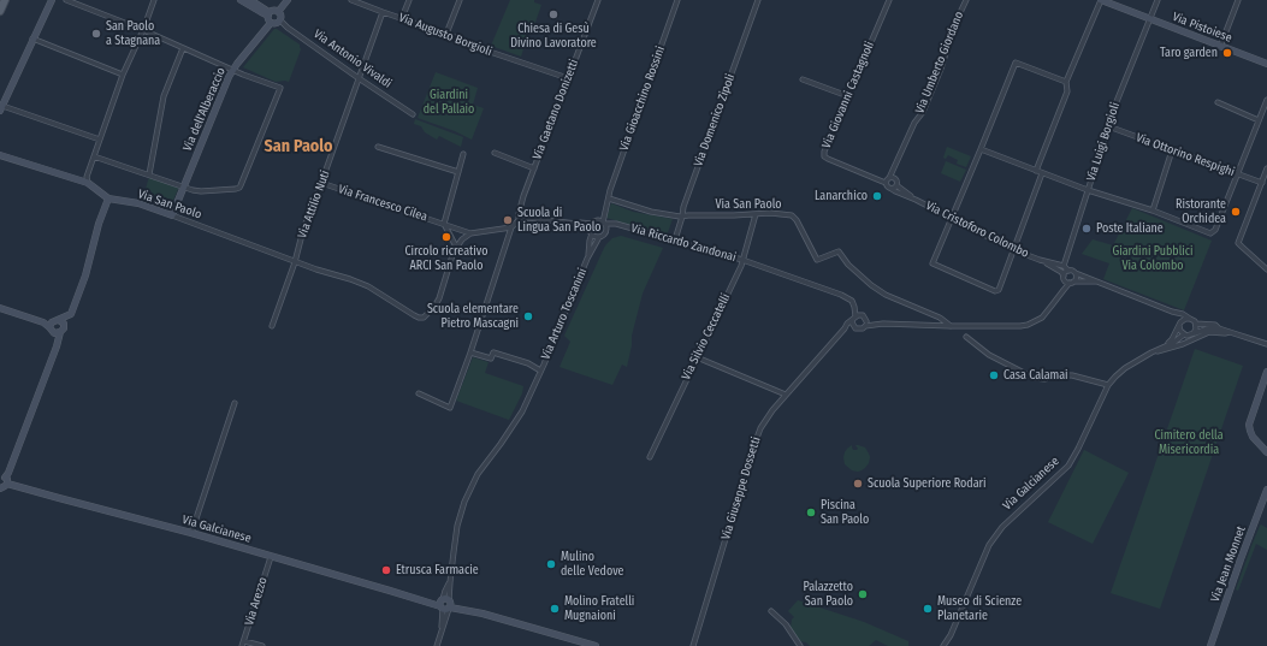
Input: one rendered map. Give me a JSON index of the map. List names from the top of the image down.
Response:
{
  "streets": {
    "street": [
      "Via Pistoiese",
      "Via Augusto Borgioli",
      "Via Antonio Vivaldi",
      "Via Umberto Giordano",
      "Via Giovanni Castagnoli",
      "Via Gioacchino Rossini",
      "Via dell'Alberaccio",
      "Via Gaetano Donizetti",
      "Via Domenico Zipoli",
      "Via Luigi Borgioli",
      "Via Ottorino Respighi",
      "Via Francesco Cilea",
      "Via San Paolo",
      "Via Attilio Nuti",
      "Via Cristoforo Colombo",
      "Via Riccardo Zandonai",
      "Via Arturo Toscanini",
      "Via Silvio Ceccatelli",
      "Via Galcianese",
      "Via Giuseppe Dossetti",
      "Via Jean Monnet",
      "Via Arezzo"
    ]
  },
  "crossings": [
    ["Via Pistoiese", "Via Luigi Borgioli"],
    ["Via Augusto Borgioli", "Via Gaetano Donizetti"],
    ["Via Augusto Borgioli", "Via Attilio Nuti"],
    ["Via Antonio Vivaldi", "Via dell'Alberaccio"],
    ["Via Antonio Vivaldi", "Via Attilio Nuti"],
    ["Via Umberto Giordano", "Via Giovanni Castagnoli"],
    ["Via Umberto Giordano", "Via Cristoforo Colombo"],
    ["Via Giovanni Castagnoli", "Via Cristoforo Colombo"],
    ["Via Gioacchino Rossini", "Via San Paolo"],
    ["Via dell'Alberaccio", "Via San Paolo"],
    ["Via Domenico Zipoli", "Via San Paolo"],
    ["Via Domenico Zipoli", "Via Riccardo Zandonai"],
    ["Via Luigi Borgioli", "Via Ottorino Respighi"],
    ["Via Luigi Borgioli", "Via Cristoforo Colombo"],
    ["Via Francesco Cilea", "Via San Paolo"],
    ["Via Francesco Cilea", "Via Attilio Nuti"],
    ["Via San Paolo", "Via Attilio Nuti"],
    ["Via San Paolo", "Via Silvio Ceccatelli"],
    ["Via Cristoforo Colombo", "Via Galcianese"],
    ["Via Riccardo Zandonai", "Via Arturo Toscanini"],
    ["Via Riccardo Zandonai", "Via Silvio Ceccatelli"],
    ["Via Riccardo Zandonai", "Via Giuseppe Dossetti"],
    ["Via Arturo Toscanini", "Via Galcianese"],
    ["Via Galcianese", "Via Arezzo"]
  ],
  "districts": ["San Paolo"],
  "parks": ["Giardini del Pallaio", "Giardini Pubblici Via Colombo", "Cimitero della Misericordia"],
  "places": [
    "Chiesa di Gesù Divino Lavoratore",
    "San Paolo a Stagnana",
    "Taro garden",
    "Lanarchico",
    "Ristorante Orchidea",
    "Scuola di Lingua San Paolo",
    "Poste Italiane",
    "Circolo ricreativo ARCI San Paolo",
    "Scuola elementare Pietro Mascagni",
    "Casa Calamai",
    "Scuola Superiore Rodari",
    "Piscina San Paolo",
    "Mulino delle Vedove",
    "Etrusca Farmacie",
    "Palazzetto San Paolo",
    "Molino Fratelli Mugnaioni",
    "Museo di Scienze Planetarie"
  ]
}
